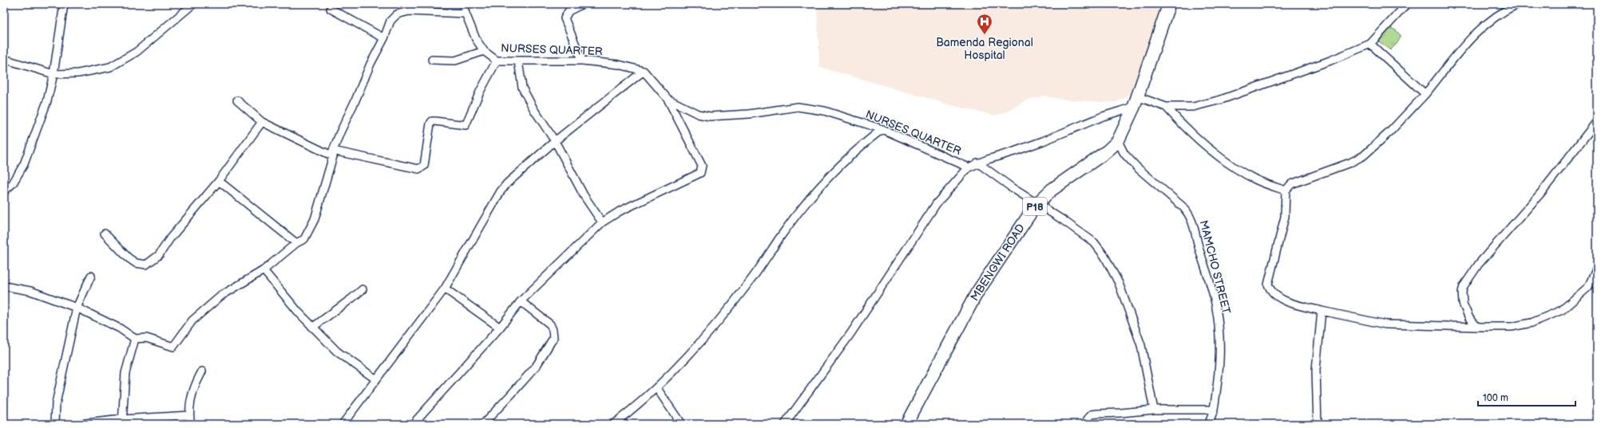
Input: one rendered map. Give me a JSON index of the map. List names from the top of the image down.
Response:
{
  "streets": {
    "main road": ["P18", "MBENGWI ROAD"],
    "street": ["NURSES QUARTER", "MAMCHO STREET"]
  },
  "crossings": [
    ["MBENGWI ROAD", "MAMCHO STREET"]
  ],
  "places": {
    "hospital": ["Bamenda Regional Hospital"]
  },
  "scale_bar": "100 m"
}
